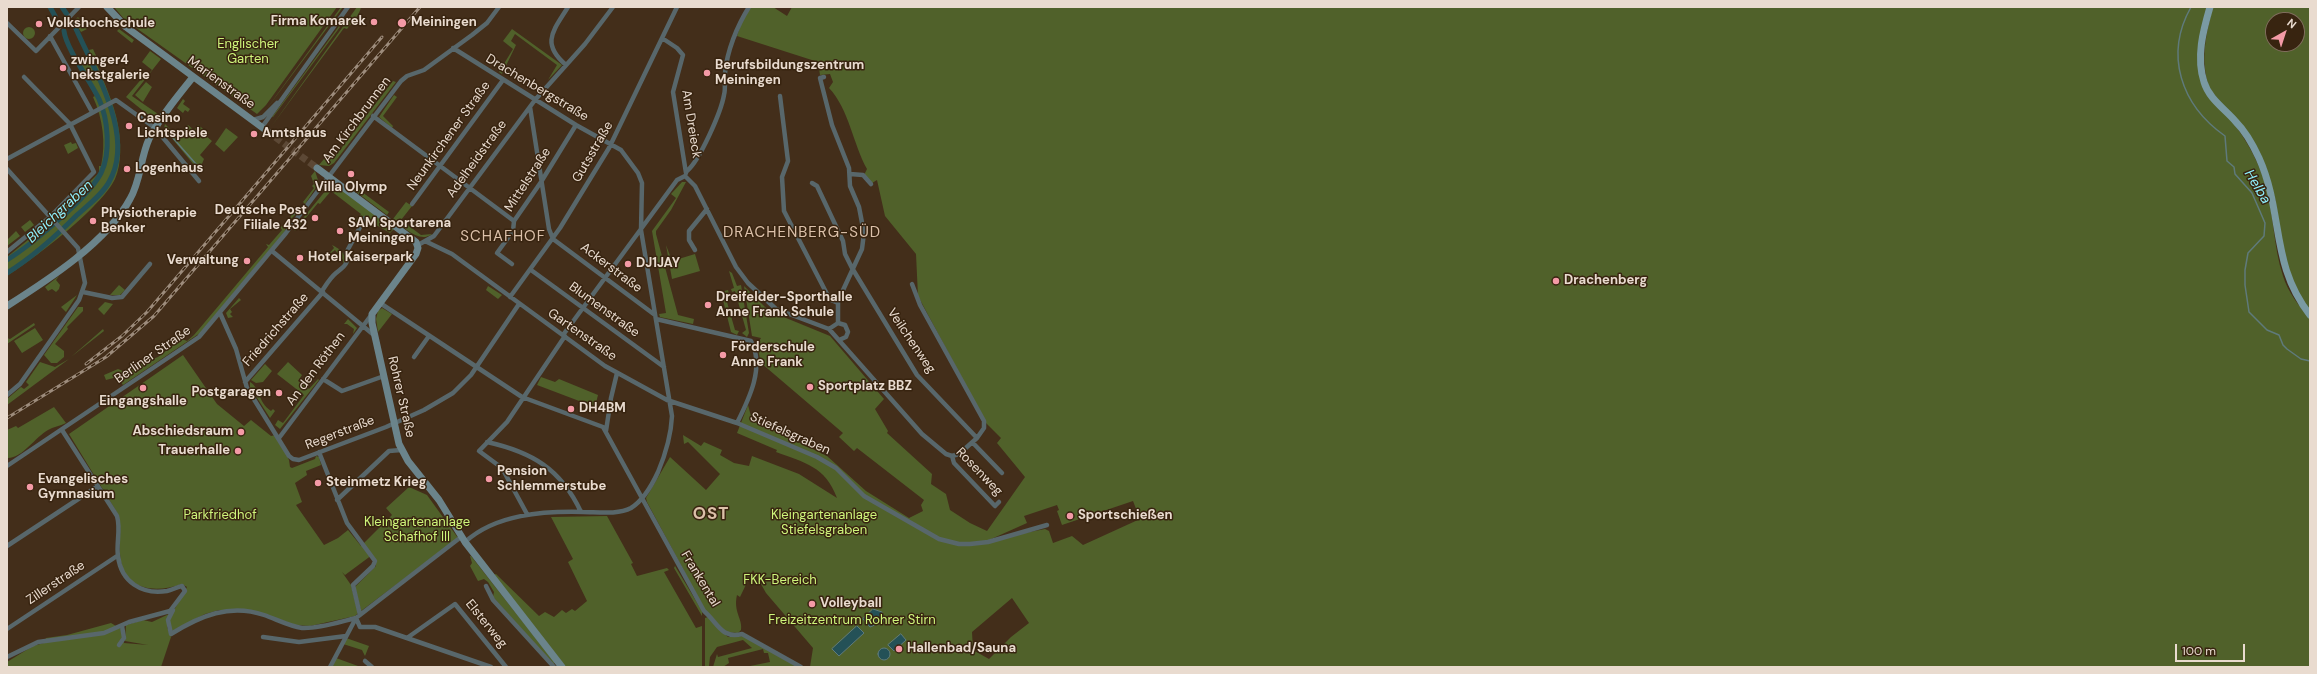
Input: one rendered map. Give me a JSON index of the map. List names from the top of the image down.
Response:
{
  "streets": {
    "main road": ["Marienstraße", "Rohrer Straße"],
    "street": [
      "Drachenbergstraße",
      "Am Kirchbrunnen",
      "Am Dreieck",
      "Neunkirchener Straße",
      "Gutsstraße",
      "Adelheidstraße",
      "Mittelstraße",
      "Ackerstraße",
      "Blumenstraße",
      "Friedrichstraße",
      "Gartenstraße",
      "Veilchenweg",
      "Berliner Straße",
      "An den Röthen",
      "Regerstraße",
      "Stiefelsgraben",
      "Rosenweg",
      "Frankental",
      "Zillerstraße",
      "Elsterweg"
    ]
  },
  "crossings": [
    ["Drachenbergstraße", "Am Kirchbrunnen"],
    ["Drachenbergstraße", "Am Dreieck"],
    ["Drachenbergstraße", "Neunkirchener Straße"],
    ["Drachenbergstraße", "Gutsstraße"],
    ["Drachenbergstraße", "Adelheidstraße"],
    ["Drachenbergstraße", "Mittelstraße"],
    ["Drachenbergstraße", "Ackerstraße"],
    ["Drachenbergstraße", "Blumenstraße"],
    ["Drachenbergstraße", "Gartenstraße"],
    ["Drachenbergstraße", "Frankental"],
    ["Am Kirchbrunnen", "Berliner Straße"],
    ["Am Dreieck", "Gutsstraße"],
    ["Am Dreieck", "Ackerstraße"],
    ["Am Dreieck", "Blumenstraße"],
    ["Am Dreieck", "Gartenstraße"],
    ["Gutsstraße", "Ackerstraße"],
    ["Gutsstraße", "Blumenstraße"],
    ["Gutsstraße", "Gartenstraße"],
    ["Adelheidstraße", "Gartenstraße"],
    ["Gartenstraße", "Regerstraße"],
    ["Gartenstraße", "Stiefelsgraben"],
    ["Veilchenweg", "Rosenweg"],
    ["An den Röthen", "Rohrer Straße"],
    ["An den Röthen", "Regerstraße"],
    ["Rohrer Straße", "Regerstraße"],
    ["Rohrer Straße", "Elsterweg"]
  ],
  "districts": ["DRACHENBERG-SÜD", "SCHAFHOF", "OST"],
  "water": ["Helba", "Bleichgraben"],
  "parks": [
    "Englischer Garten",
    "Parkfriedhof",
    "Kleingartenanlage Stiefelsgraben",
    "Kleingartenanlage Schafhof III",
    "FKK-Bereich",
    "Freizeitzentrum Rohrer Stirn"
  ],
  "places": [
    "Firma Komarek",
    "Meiningen",
    "Volkshochschule",
    "zwinger4 nekstgalerie",
    "Berufsbildungszentrum Meiningen",
    "Casino Lichtspiele",
    "Amtshaus",
    "Logenhaus",
    "Villa Olymp",
    "Deutsche Post Filiale 432",
    "Physiotherapie Benker",
    "SAM Sportarena Meiningen",
    "Hotel Kaiserpark",
    "Verwaltung",
    "DJ1JAY",
    "Drachenberg",
    "Dreifelder-Sporthalle Anne Frank Schule",
    "Förderschule Anne Frank",
    "Sportplatz BBZ",
    "Eingangshalle",
    "Postgaragen",
    "DH4BM",
    "Abschiedsraum",
    "Trauerhalle",
    "Pension Schlemmerstube",
    "Steinmetz Krieg",
    "Evangelisches Gymnasium",
    "Sportschießen",
    "Volleyball",
    "Hallenbad/Sauna"
  ],
  "scale_bar": "100 m",
  "north": "top right"
}
